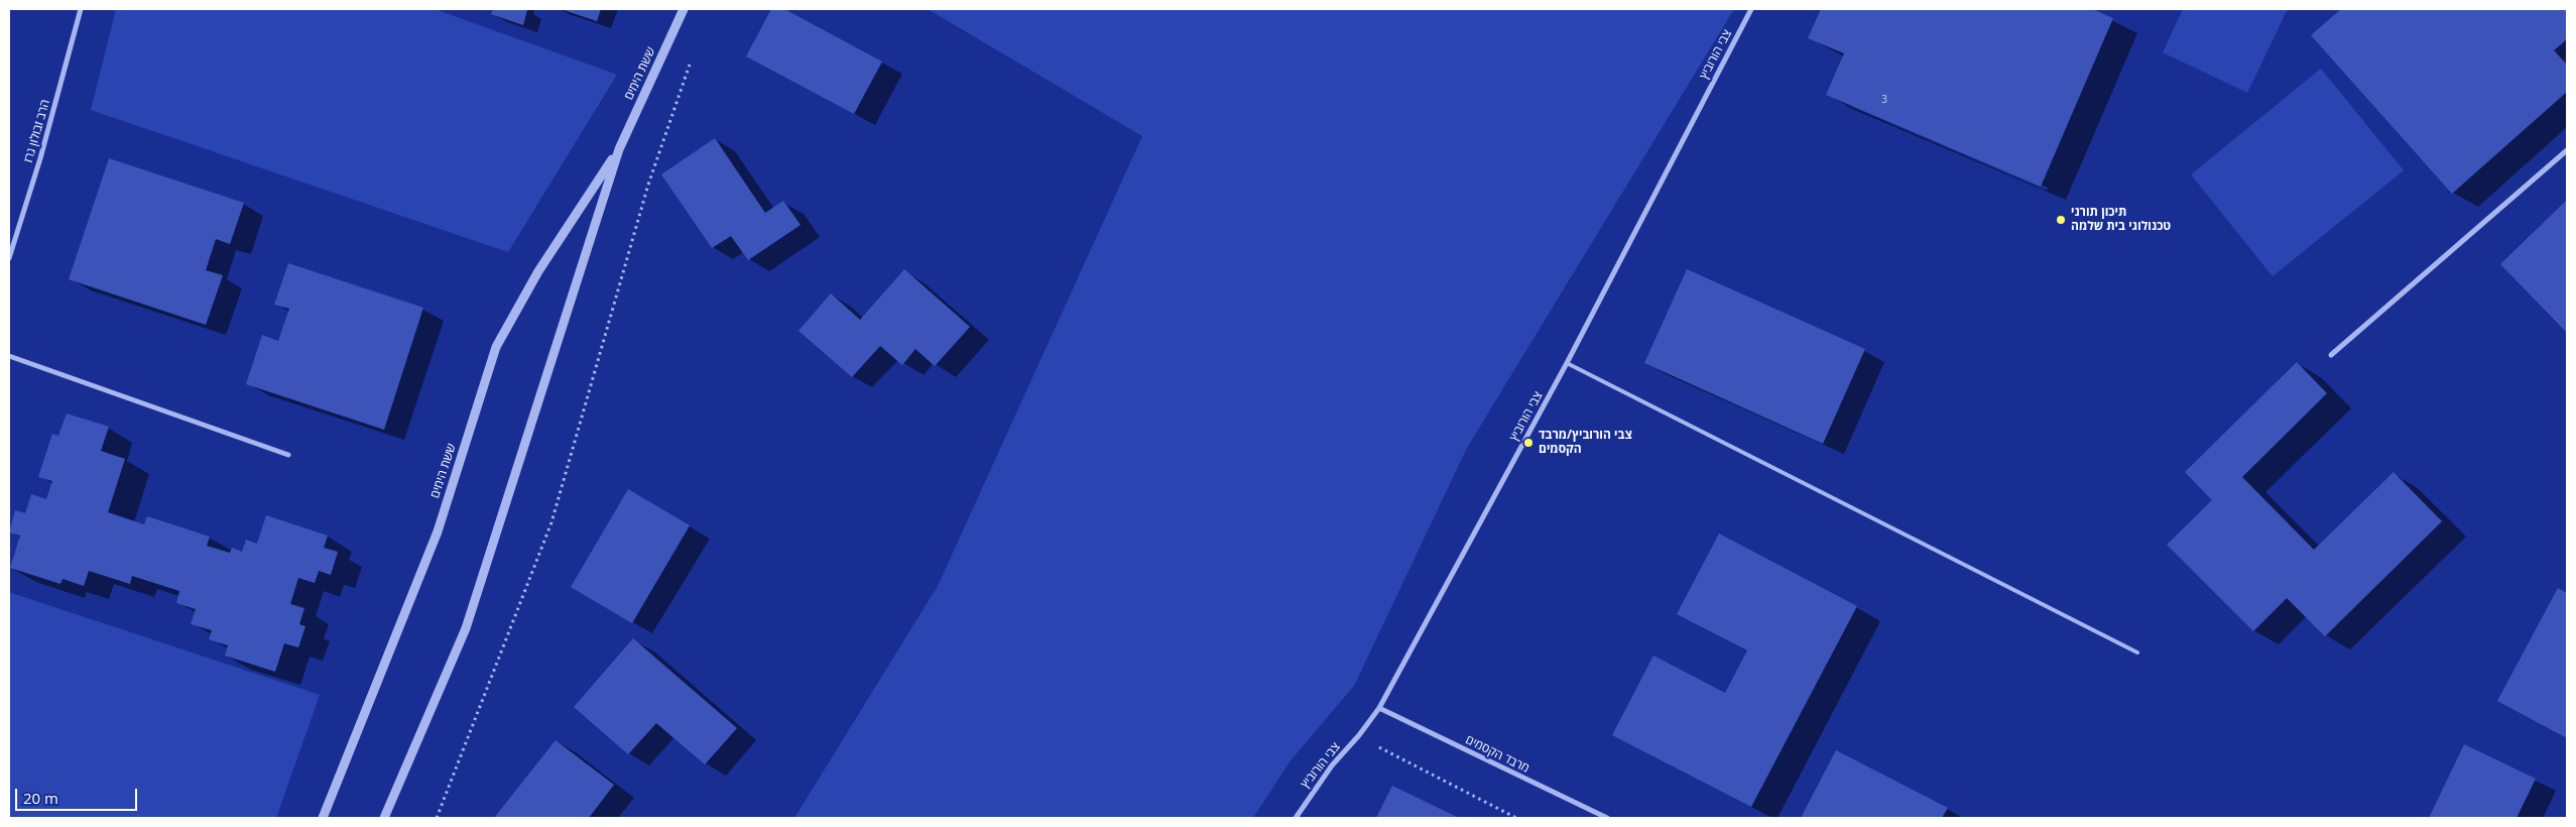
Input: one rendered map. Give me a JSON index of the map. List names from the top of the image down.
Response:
{
  "streets": {
    "street": [
      "צבי הורוביץ",
      "ששת הימים",
      "הרב זבולון גרז",
      "מרבד הקסמים"
    ]
  },
  "crossings": [
    ["צבי הורוביץ", "מרבד הקסמים"]
  ],
  "places": ["תיכון תורני טכנולוגי בית שלמה", "צבי הורוביץ/מרבד הקסמים"],
  "house_numbers": ["3"],
  "scale_bar": "20 m"
}
